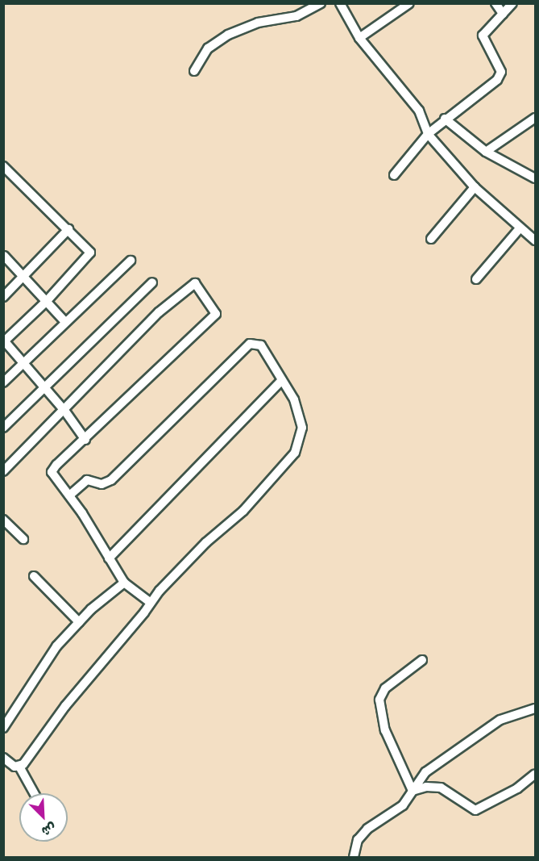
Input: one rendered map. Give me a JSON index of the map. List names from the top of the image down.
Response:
{
  "north": "bottom right"
}
